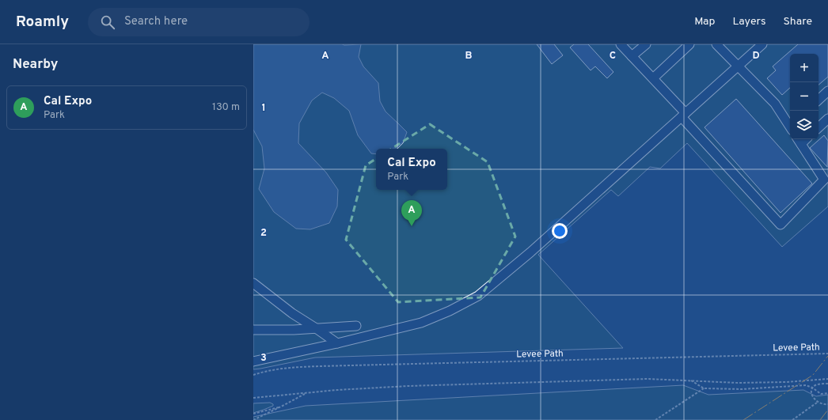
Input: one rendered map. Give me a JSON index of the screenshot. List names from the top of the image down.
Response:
{
  "streets": {
    "path": ["Levee Path"]
  },
  "page": {
    "header": "Roamly",
    "search": "Search here",
    "nav": ["Map", "Layers", "Share"],
    "heading": "Nearby",
    "map_buttons": ["+", "−"],
    "list": [
      {
        "mark": "A",
        "name": "Cal Expo",
        "note": "Park",
        "value": "130 m"
      }
    ],
    "popup": ["Cal Expo", "Park"],
    "pins": "A"
  },
  "grid": {
    "columns": [
      "A",
      "B",
      "C",
      "D"
    ],
    "rows": ["1", "2", "3"]
  }
}
